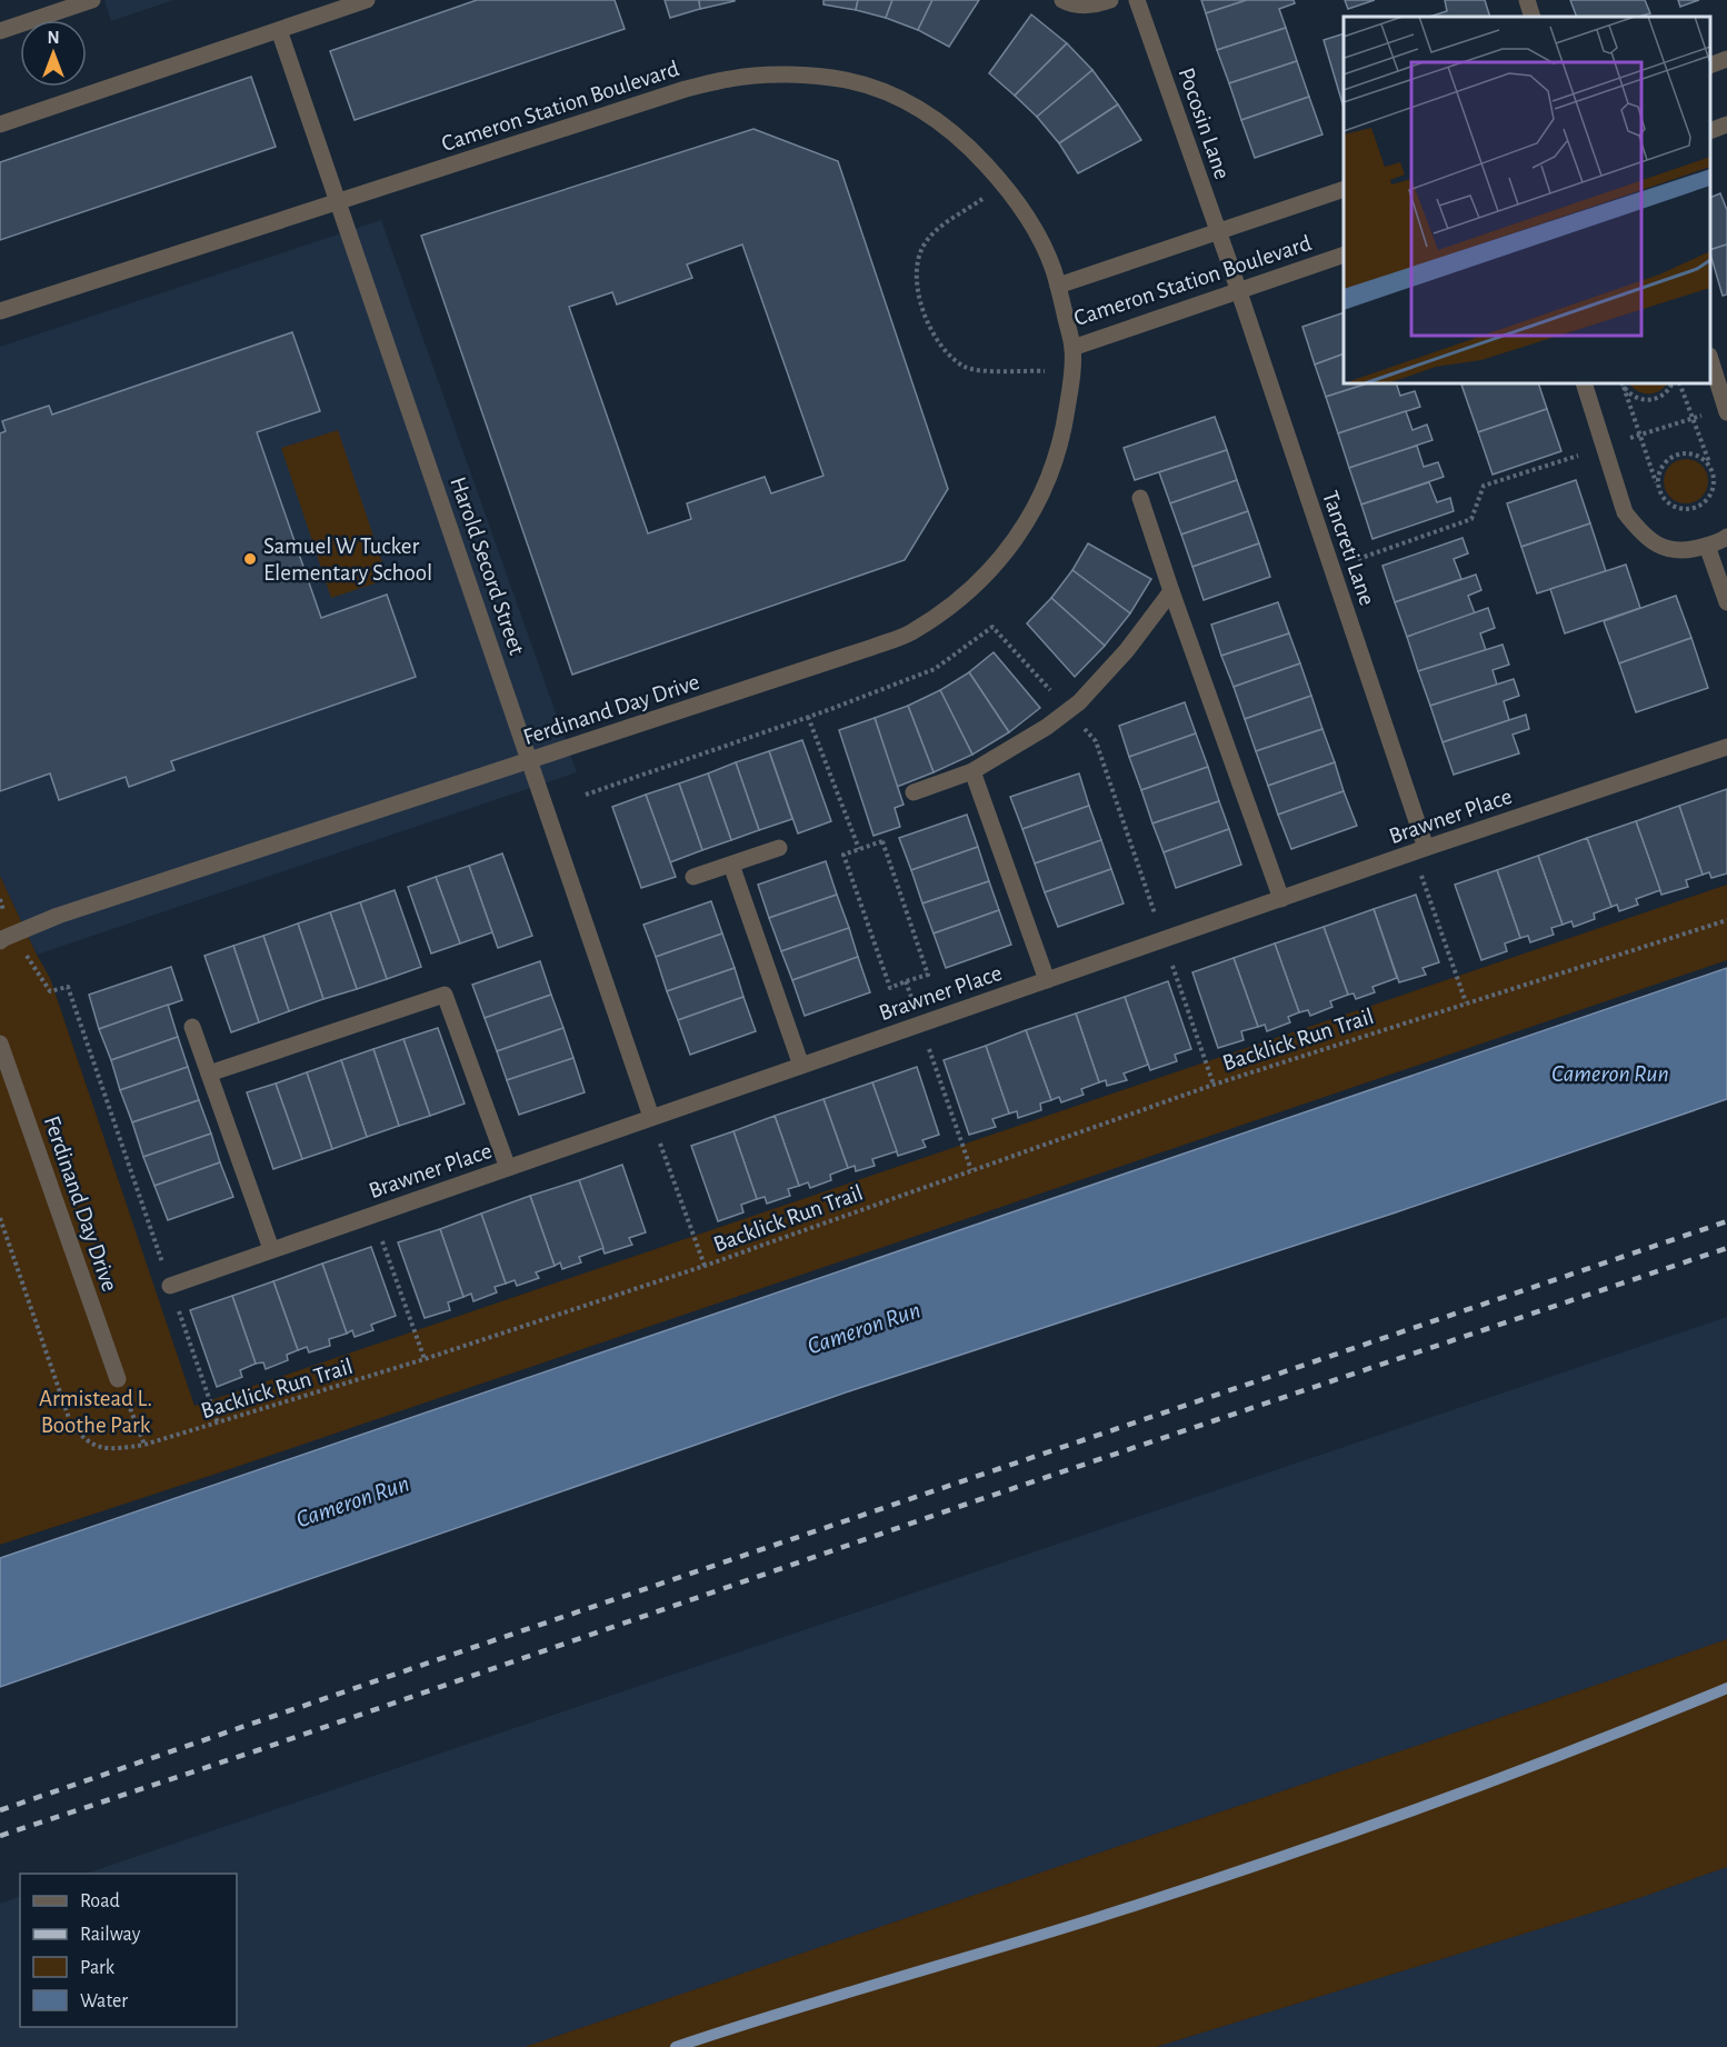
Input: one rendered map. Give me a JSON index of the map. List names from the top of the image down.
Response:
{
  "streets": {
    "street": [
      "Cameron Station Boulevard",
      "Pocosin Lane",
      "Tancreti Lane",
      "Harold Secord Street",
      "Ferdinand Day Drive",
      "Brawner Place"
    ],
    "path": ["Backlick Run Trail"]
  },
  "crossings": [
    ["Cameron Station Boulevard", "Pocosin Lane"],
    ["Cameron Station Boulevard", "Tancreti Lane"],
    ["Cameron Station Boulevard", "Harold Secord Street"],
    ["Cameron Station Boulevard", "Ferdinand Day Drive"],
    ["Pocosin Lane", "Tancreti Lane"],
    ["Tancreti Lane", "Brawner Place"],
    ["Harold Secord Street", "Ferdinand Day Drive"],
    ["Harold Secord Street", "Brawner Place"]
  ],
  "water": ["Cameron Run"],
  "parks": ["Armistead L. Boothe Park"],
  "places": ["Samuel W Tucker Elementary School"],
  "legend": [
    "Road",
    "Railway",
    "Park",
    "Water"
  ],
  "north": "top"
}
